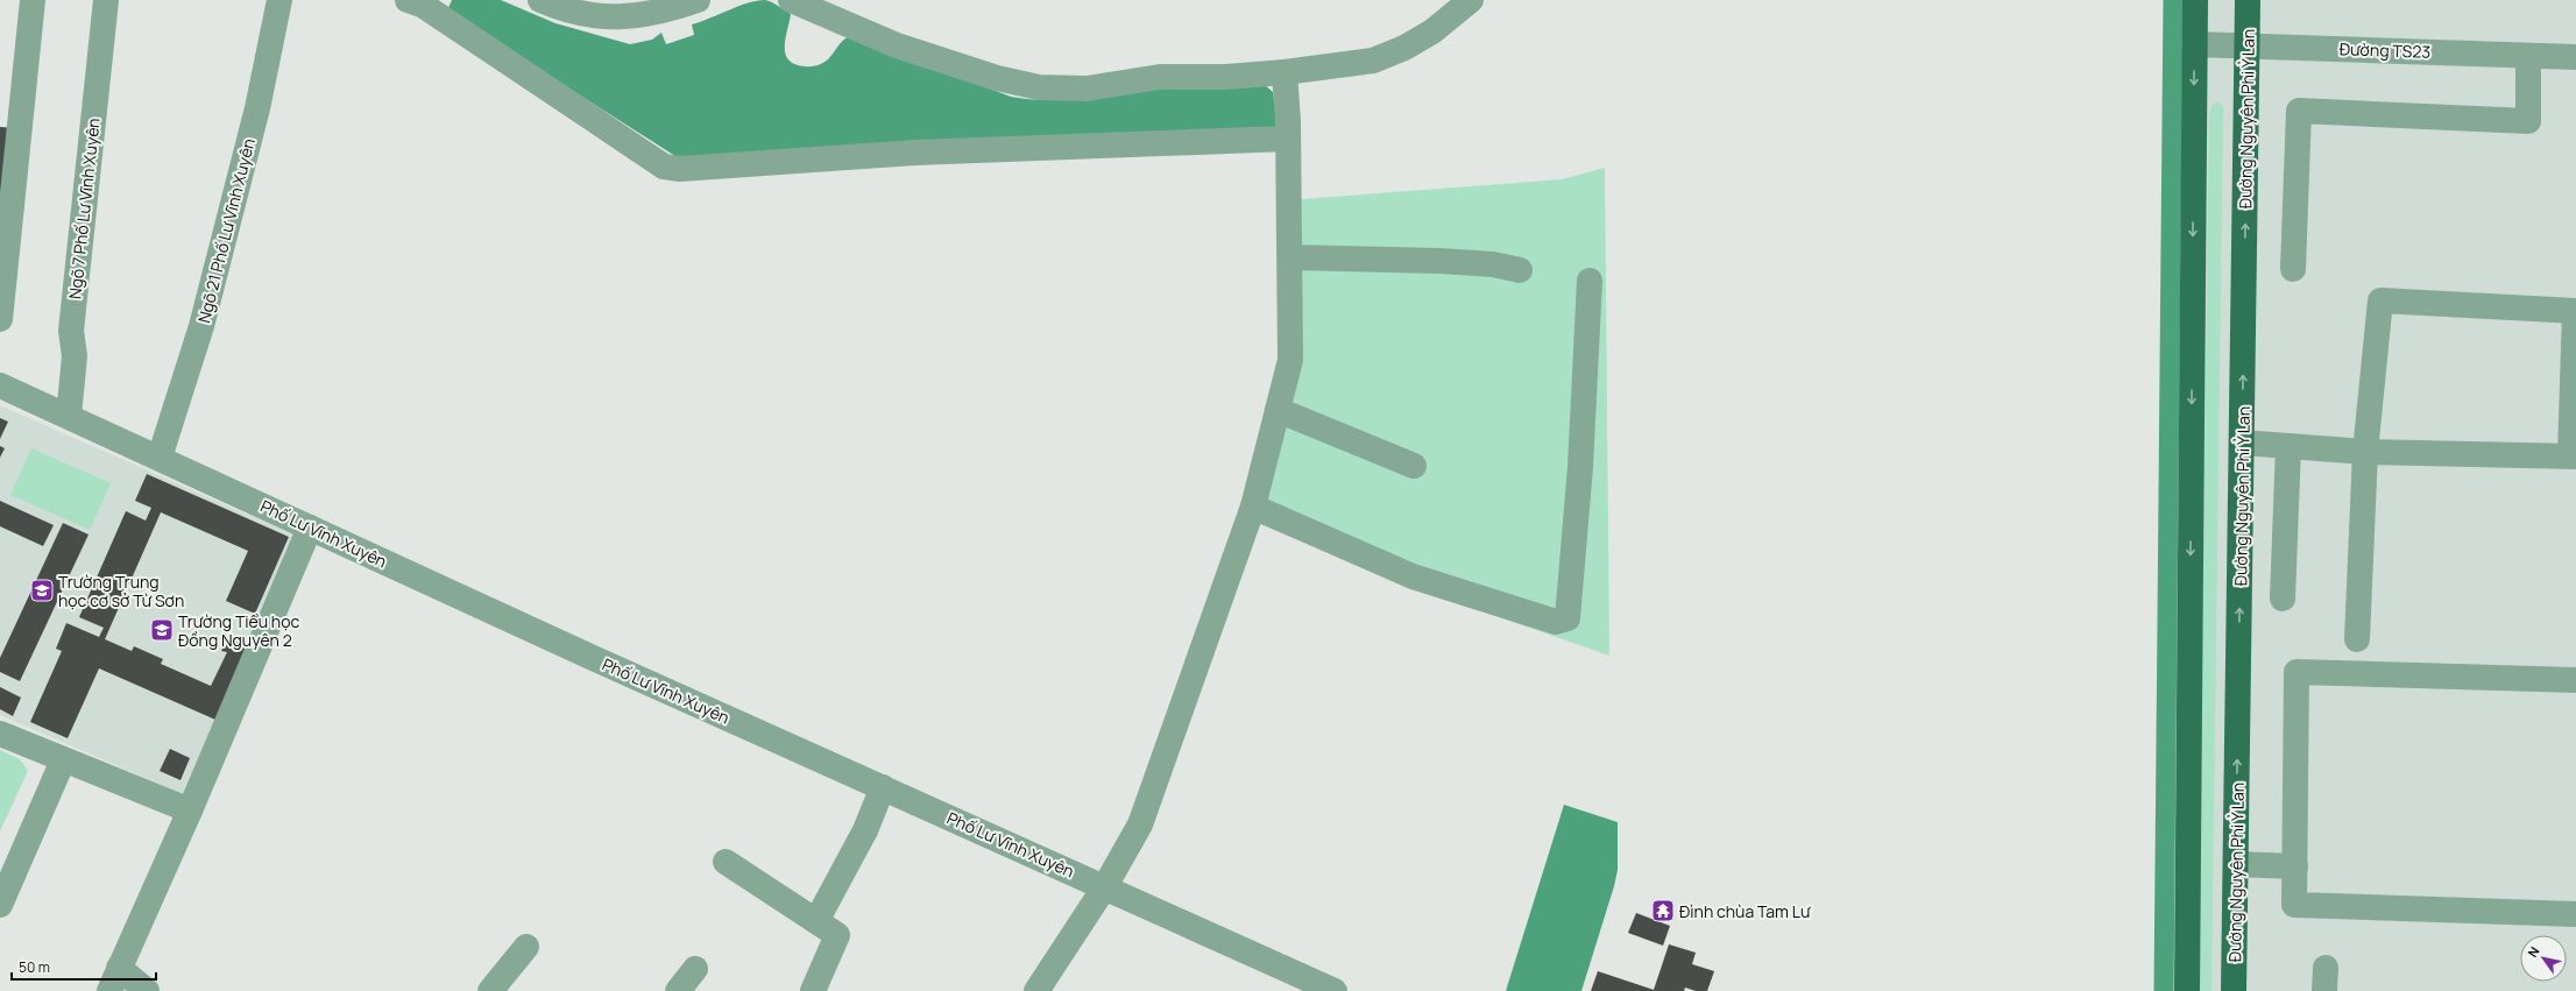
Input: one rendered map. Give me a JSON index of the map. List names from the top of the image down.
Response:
{
  "streets": {
    "main road": ["Đường Nguyên Phi Ỷ Lan"],
    "street": [
      "Đường TS23",
      "Ngõ 7 Phố Lư Vĩnh Xuyên",
      "Ngõ 21 Phố Lư Vĩnh Xuyên",
      "Phố Lư Vĩnh Xuyên"
    ]
  },
  "crossings": [
    ["Đường TS23", "Đường Nguyên Phi Ỷ Lan"],
    ["Ngõ 7 Phố Lư Vĩnh Xuyên", "Phố Lư Vĩnh Xuyên"],
    ["Ngõ 21 Phố Lư Vĩnh Xuyên", "Phố Lư Vĩnh Xuyên"]
  ],
  "places": {
    "school or university": ["Trường Trung học cơ sở Từ Sơn", "Trường Tiểu học Đồng Nguyên 2"],
    "temple": ["Đình chùa Tam Lư"]
  },
  "scale_bar": "50 m",
  "north": "top left"
}
